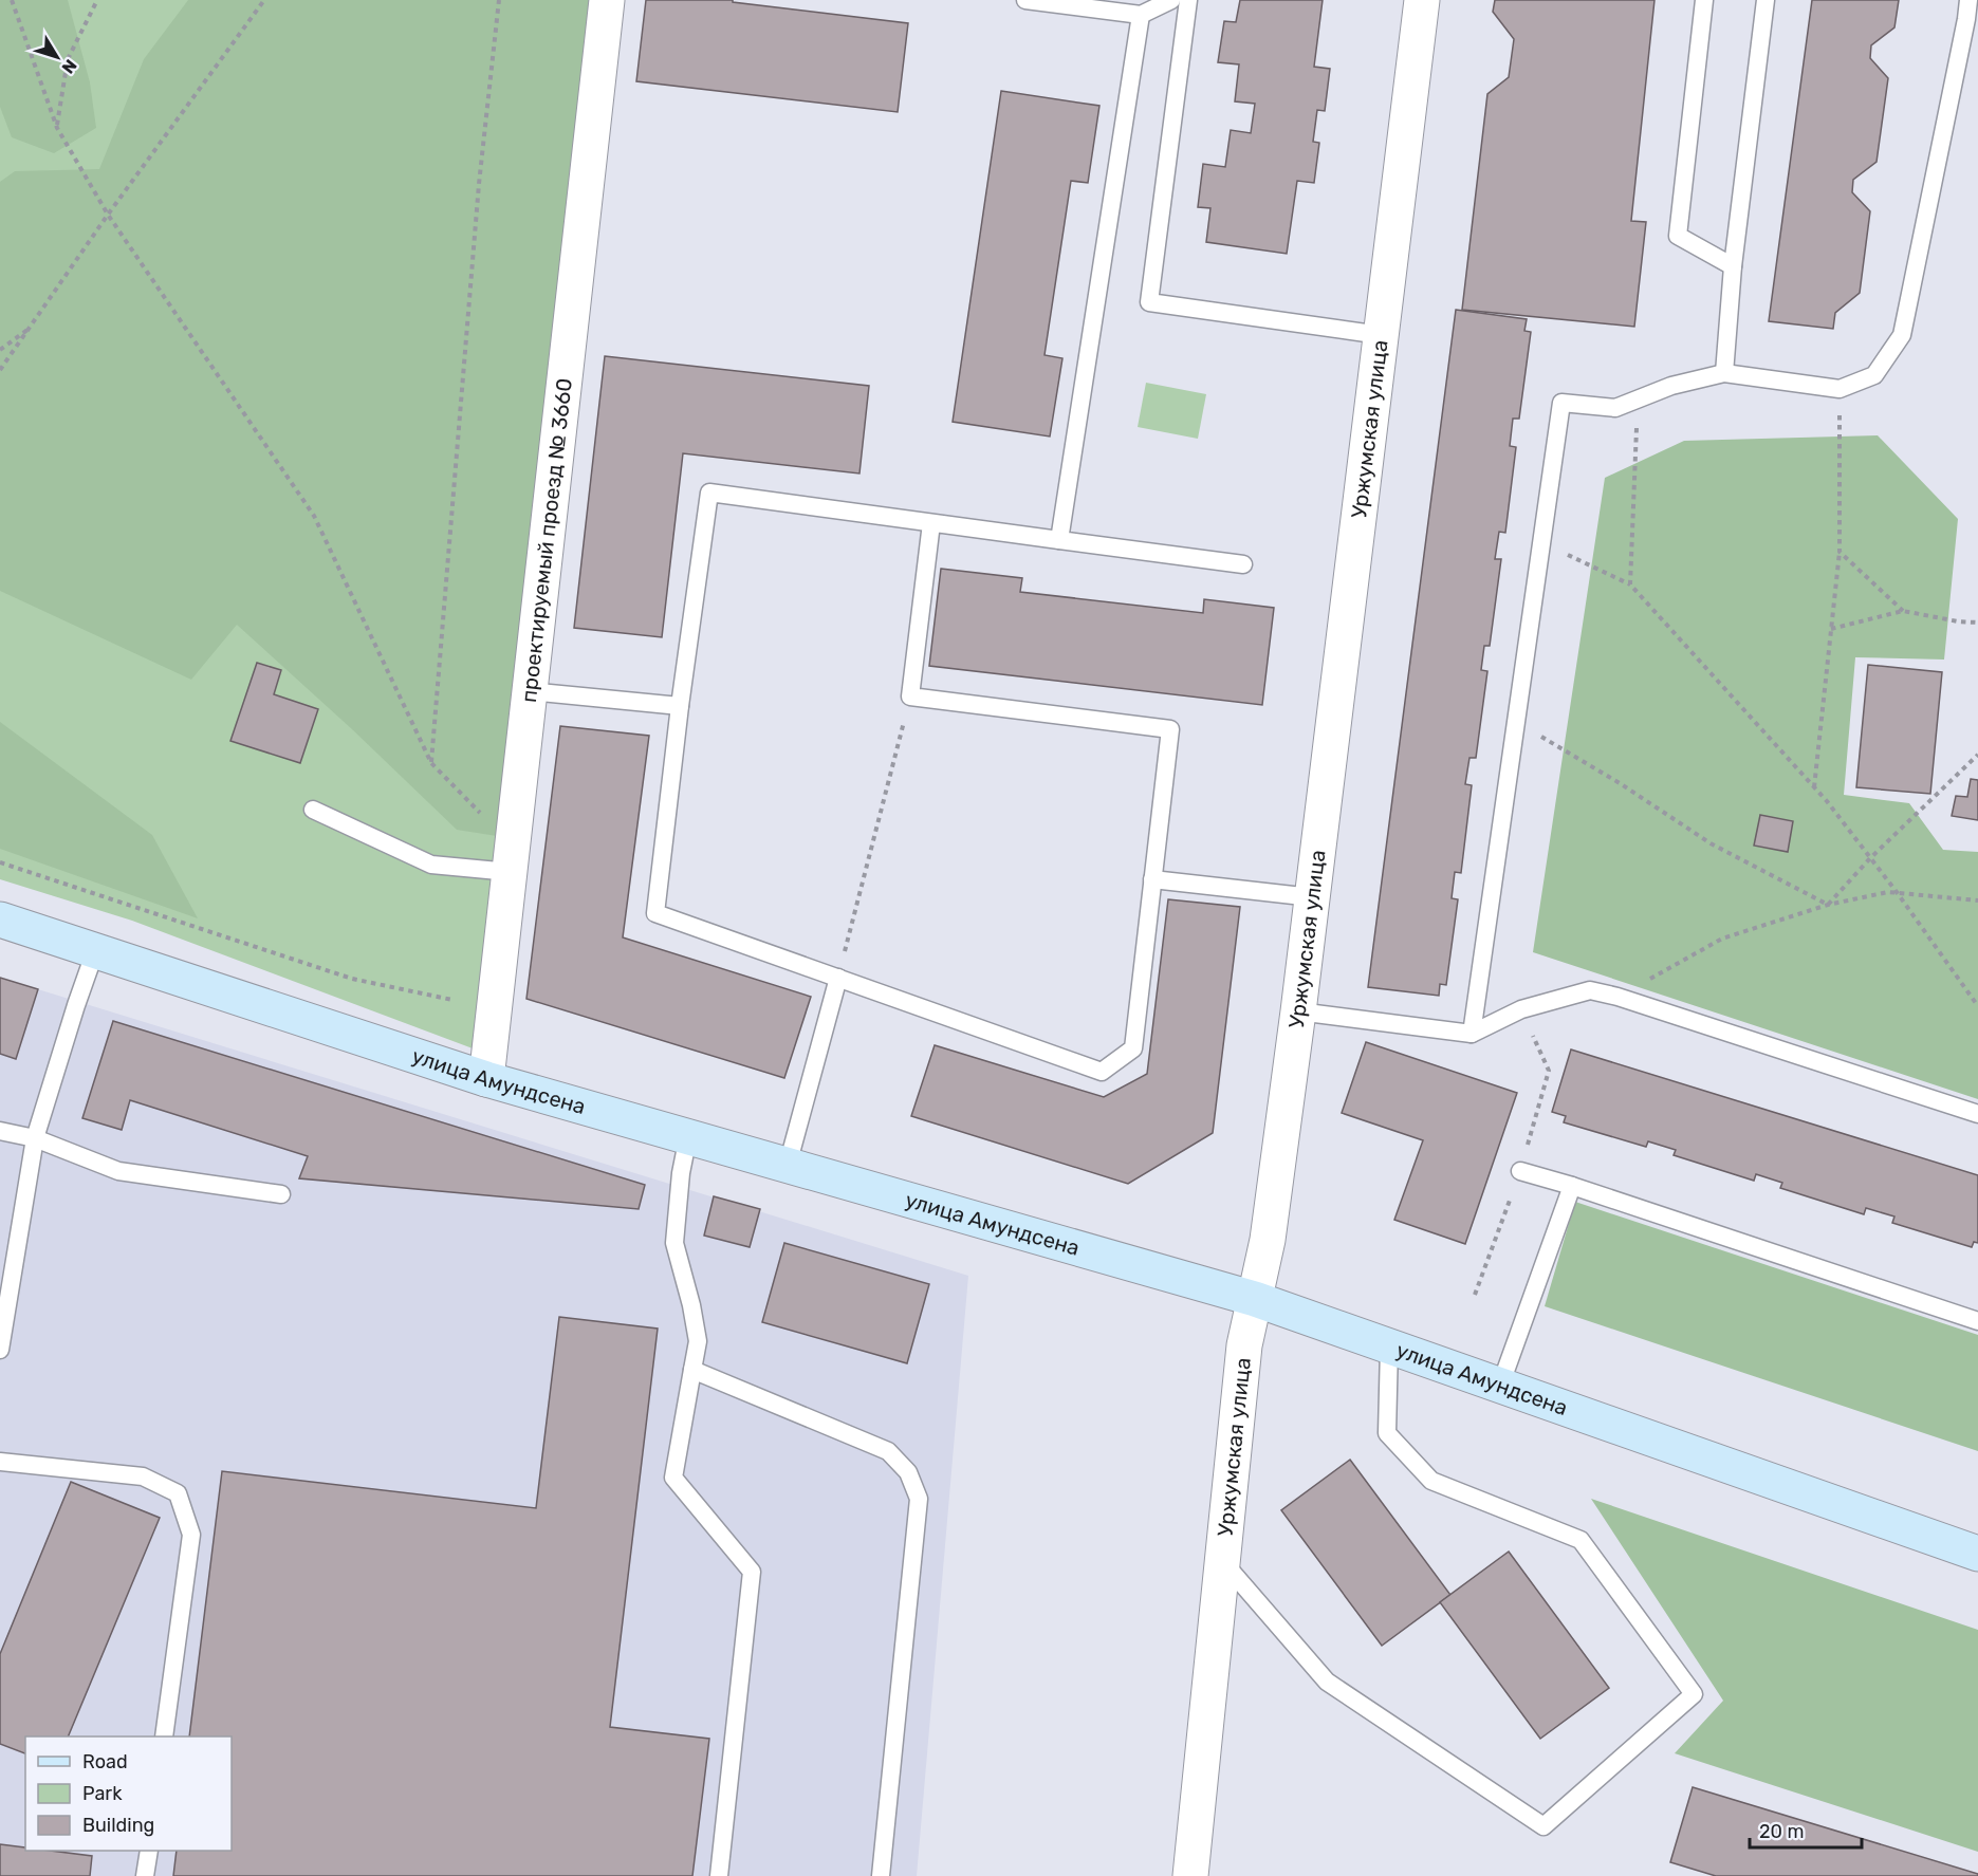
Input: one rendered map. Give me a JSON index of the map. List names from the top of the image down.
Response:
{
  "streets": {
    "street": ["Уржумская улица", "проектируемый проезд № 3660", "улица Амундсена"]
  },
  "crossings": [
    ["Уржумская улица", "улица Амундсена"],
    ["проектируемый проезд № 3660", "улица Амундсена"]
  ],
  "legend": ["Road", "Park", "Building"],
  "scale_bar": "20 m",
  "north": "bottom right"
}
